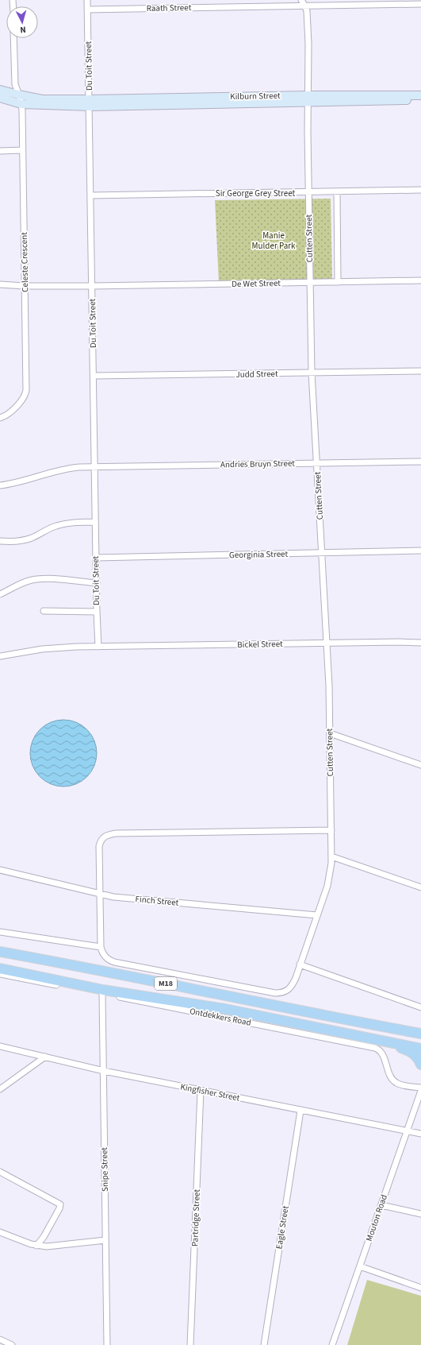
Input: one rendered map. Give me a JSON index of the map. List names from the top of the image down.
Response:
{
  "streets": {
    "main road": ["M18", "Ontdekkers Road"],
    "street": [
      "Raath Street",
      "Du Toit Street",
      "Kilburn Street",
      "Sir George Grey Street",
      "Cutten Street",
      "Celeste Crescent",
      "De Wet Street",
      "Judd Street",
      "Andries Bruyn Street",
      "Georginia Street",
      "Bickel Street",
      "Finch Street",
      "Kingfisher Street",
      "Snipe Street",
      "Partridge Street",
      "Mouton Road",
      "Eagle Street"
    ]
  },
  "crossings": [
    ["Raath Street", "Du Toit Street"],
    ["Raath Street", "Cutten Street"],
    ["Du Toit Street", "Kilburn Street"],
    ["Du Toit Street", "Sir George Grey Street"],
    ["Du Toit Street", "De Wet Street"],
    ["Du Toit Street", "Judd Street"],
    ["Du Toit Street", "Andries Bruyn Street"],
    ["Du Toit Street", "Georginia Street"],
    ["Du Toit Street", "Bickel Street"],
    ["Kilburn Street", "Cutten Street"],
    ["Sir George Grey Street", "Cutten Street"],
    ["Cutten Street", "De Wet Street"],
    ["Cutten Street", "Judd Street"],
    ["Cutten Street", "Andries Bruyn Street"],
    ["Cutten Street", "Georginia Street"],
    ["Cutten Street", "Bickel Street"],
    ["Cutten Street", "Finch Street"],
    ["Celeste Crescent", "De Wet Street"],
    ["Ontdekkers Road", "Snipe Street"],
    ["Kingfisher Street", "Snipe Street"],
    ["Kingfisher Street", "Partridge Street"],
    ["Kingfisher Street", "Mouton Road"],
    ["Kingfisher Street", "Eagle Street"]
  ],
  "parks": ["Manie Mulder Park"],
  "north": "bottom"
}
